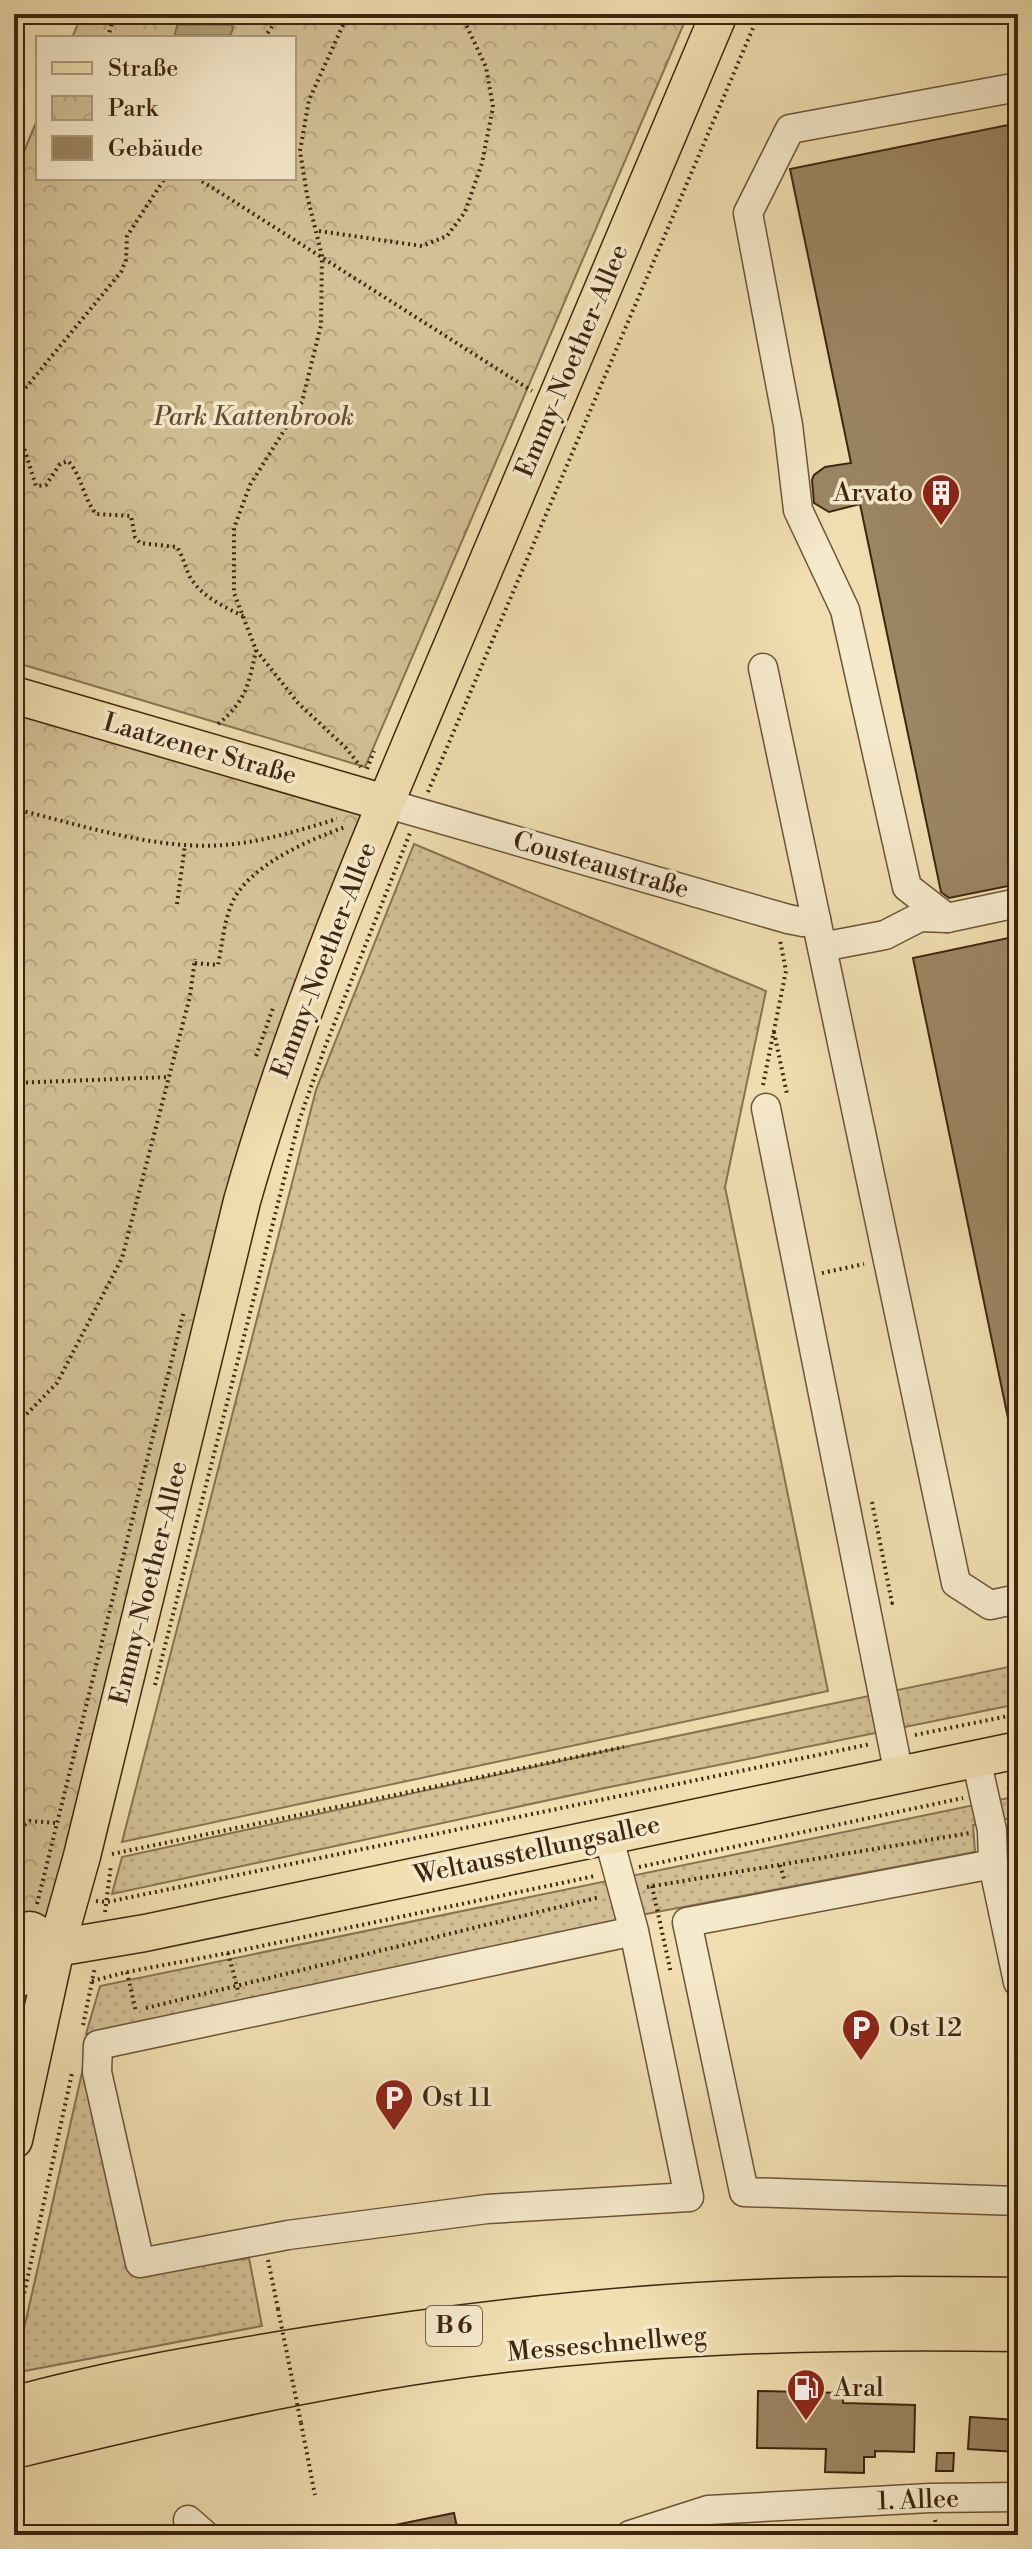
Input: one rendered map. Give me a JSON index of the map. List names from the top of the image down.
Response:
{
  "streets": {
    "highway": ["B 6", "Messeschnellweg"],
    "main road": ["Emmy-Noether-Allee", "Laatzener Straße", "Weltausstellungsallee"],
    "street": ["Cousteaustraße", "1. Allee"]
  },
  "crossings": [
    ["Emmy-Noether-Allee", "Laatzener Straße"],
    ["Emmy-Noether-Allee", "Cousteaustraße"],
    ["Emmy-Noether-Allee", "Weltausstellungsallee"],
    ["Laatzener Straße", "Cousteaustraße"]
  ],
  "parks": ["Park Kattenbrook"],
  "places": {
    "building": ["Arvato"],
    "parking": ["Ost 12", "Ost 11"],
    "fuel station": ["Aral"]
  },
  "legend": ["Straße", "Park", "Gebäude"]
}
